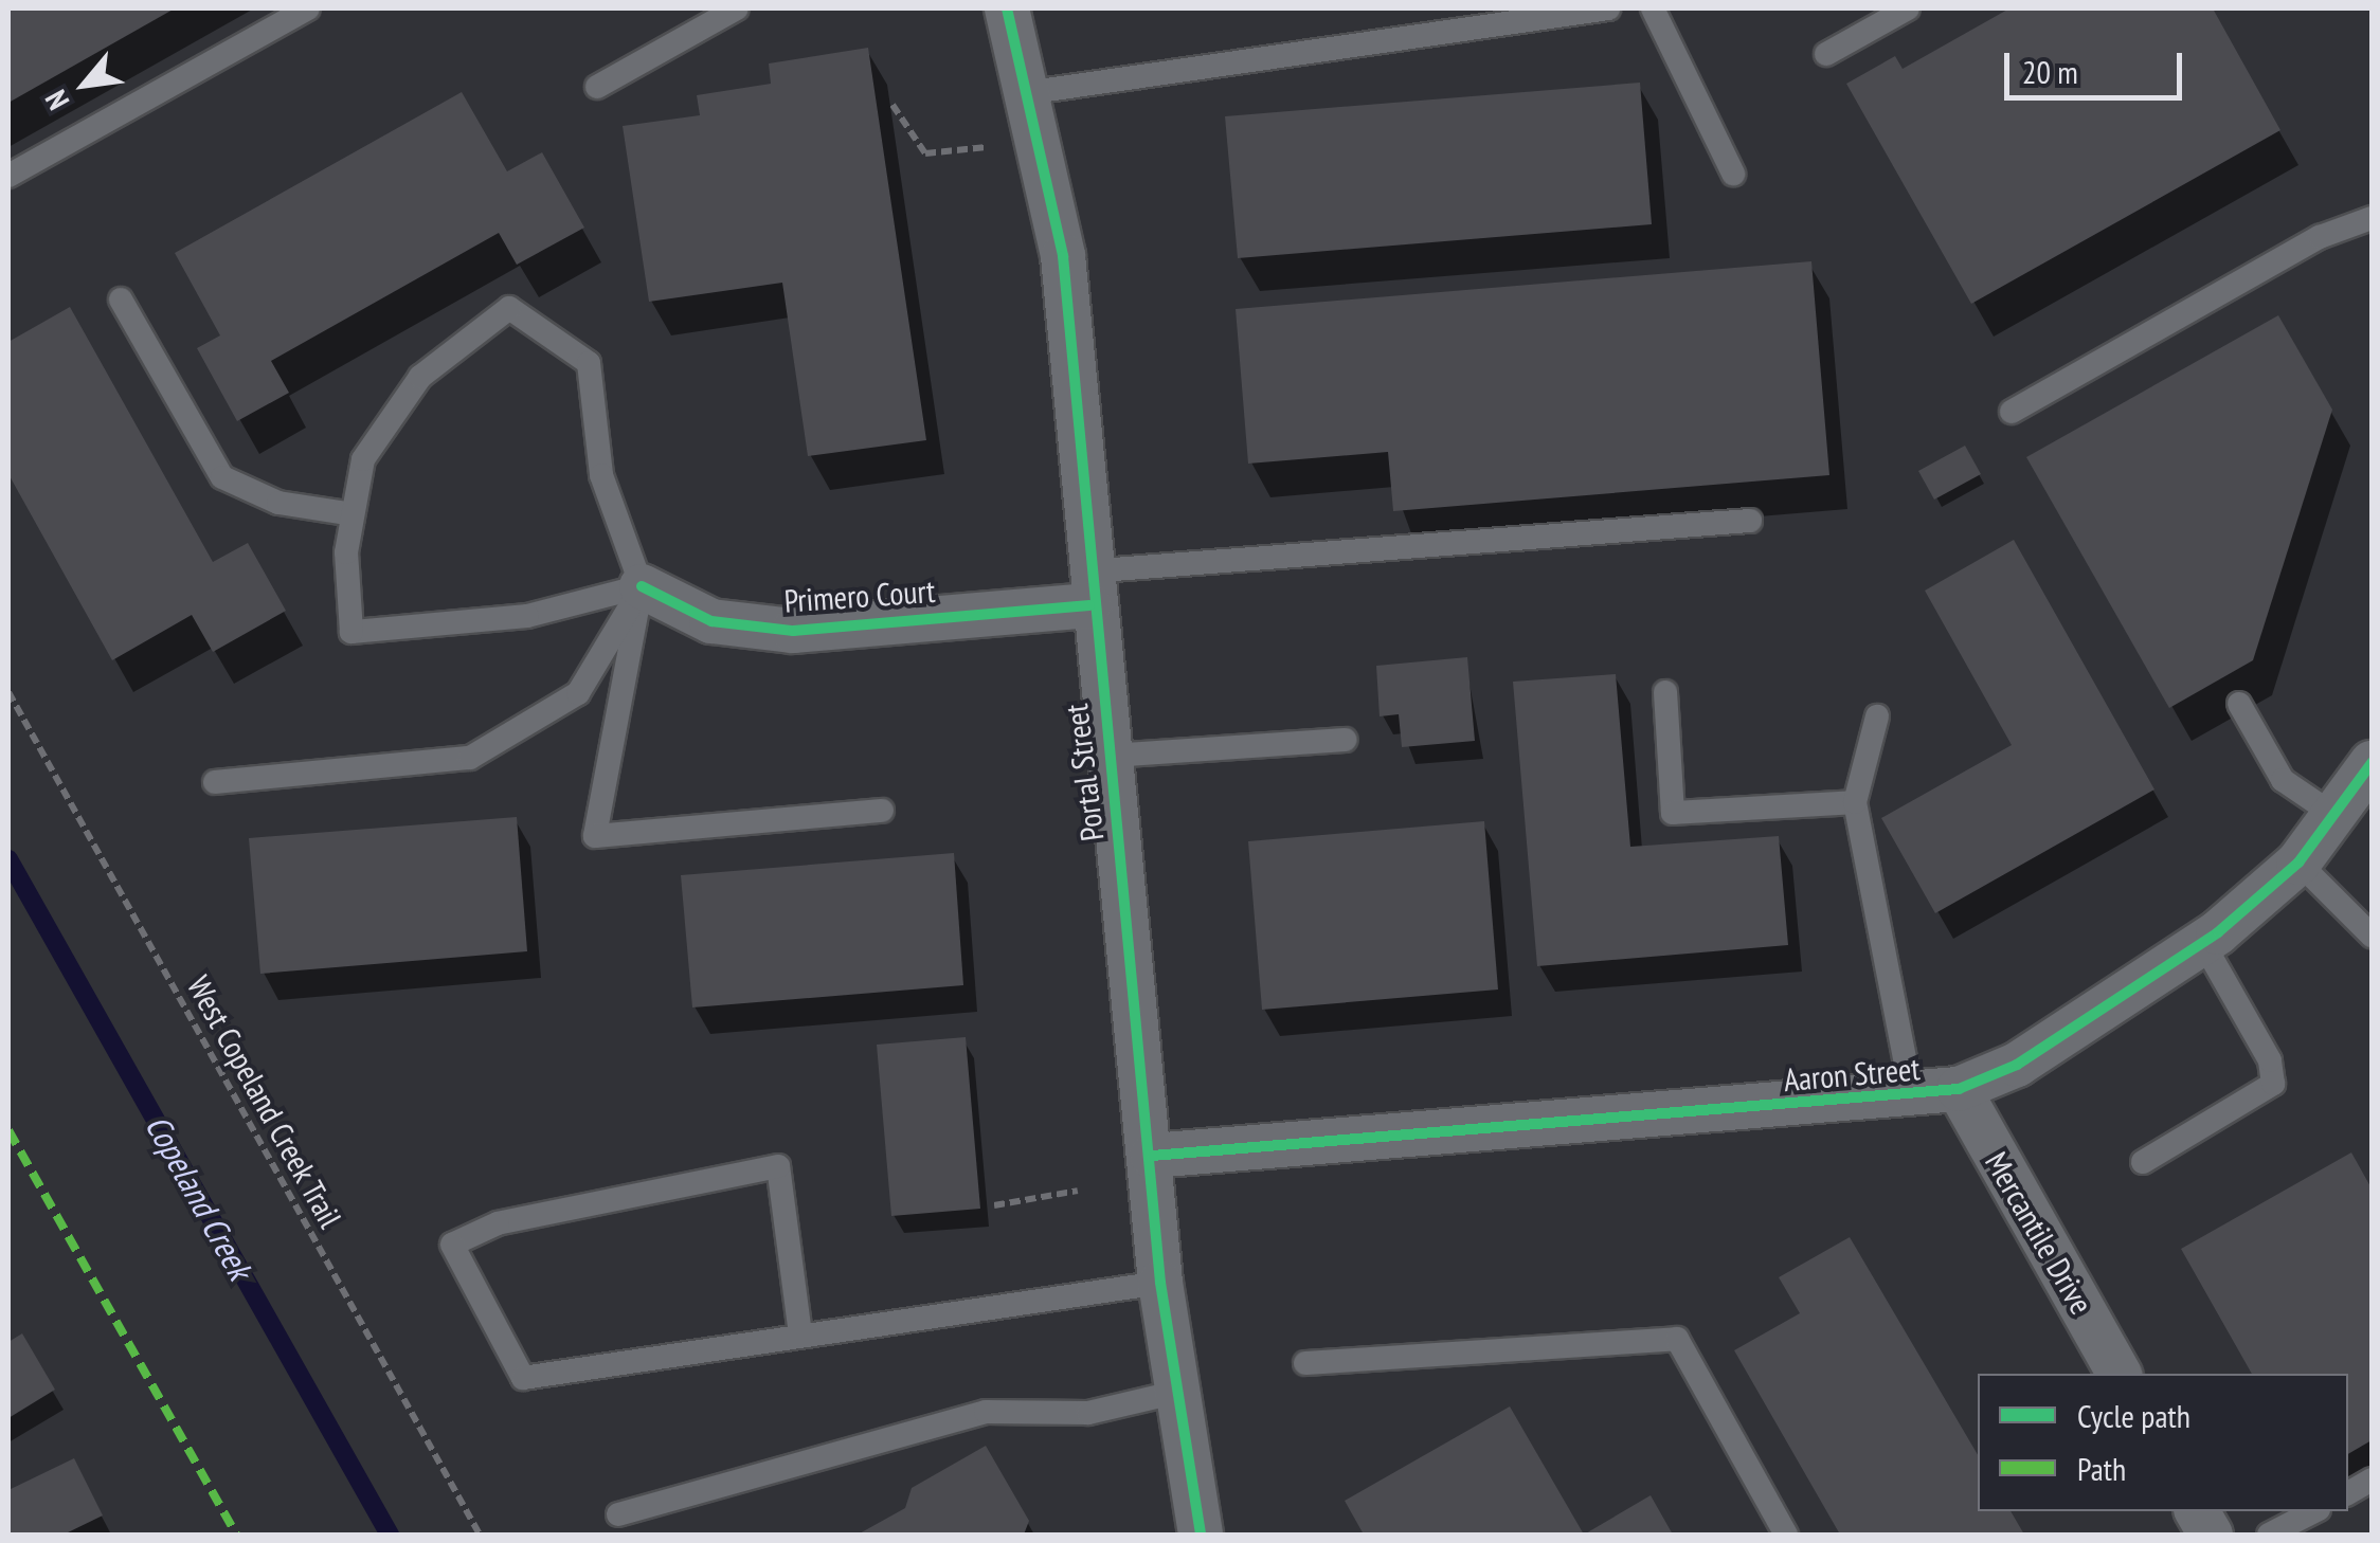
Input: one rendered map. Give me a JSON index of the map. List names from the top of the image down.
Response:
{
  "streets": {
    "street": [
      "Primero Court",
      "Portal Street",
      "Aaron Street",
      "Mercantile Drive"
    ],
    "path": ["West Copeland Creek Trail"]
  },
  "crossings": [
    ["Primero Court", "Portal Street"],
    ["Portal Street", "Aaron Street"],
    ["Aaron Street", "Mercantile Drive"]
  ],
  "water": ["Copeland Creek"],
  "legend": ["Cycle path", "Path"],
  "scale_bar": "20 m",
  "north": "bottom left"
}
